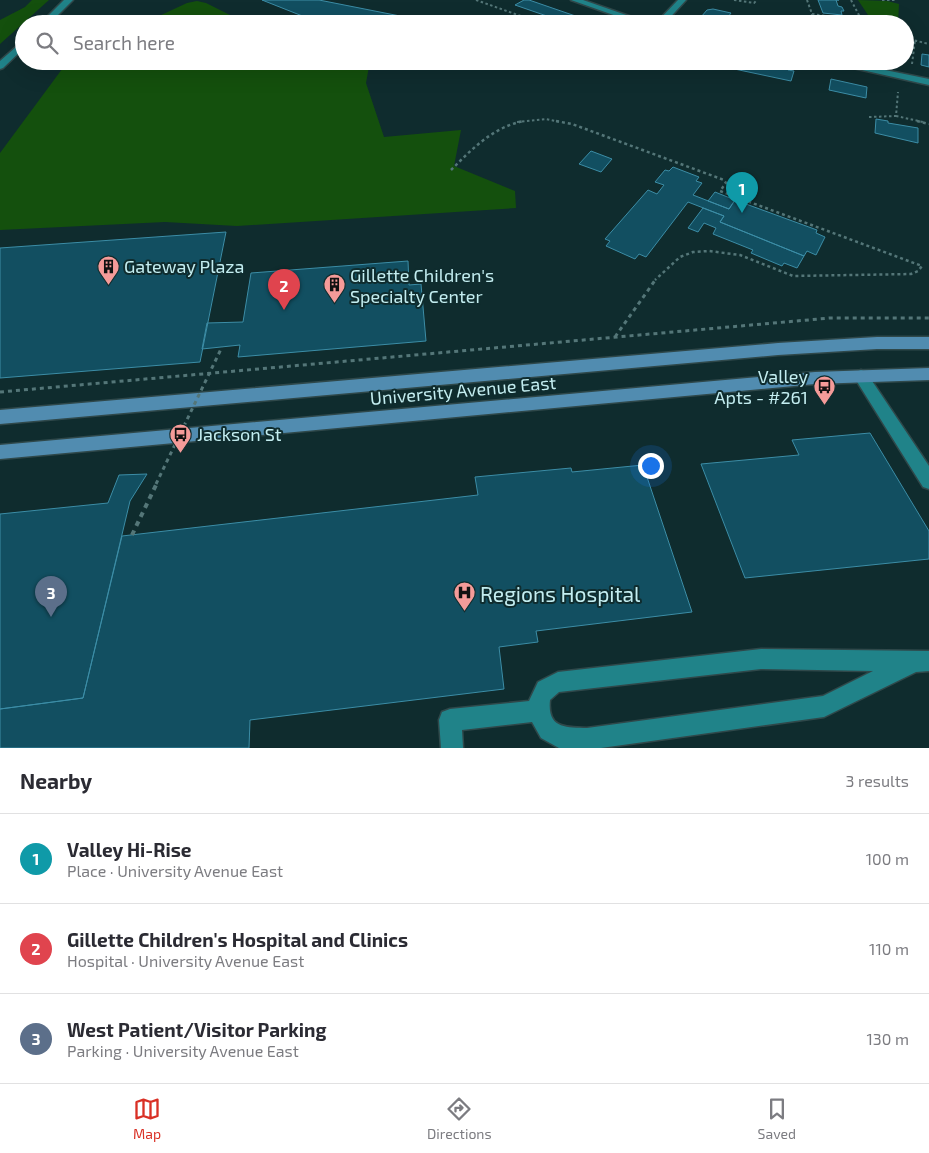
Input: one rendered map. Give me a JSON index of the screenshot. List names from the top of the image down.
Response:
{
  "streets": {
    "main road": ["University Avenue East"]
  },
  "places": {
    "building": ["Gateway Plaza", "Gillette Children's Specialty Center"],
    "bus stop": ["Valley Apts - #261", "Jackson St"],
    "hospital": ["Regions Hospital"]
  },
  "page": {
    "search": "Search here",
    "pins": ["1", "2", "3"],
    "heading": ["Nearby", "3 results"],
    "list": [
      {
        "mark": "1",
        "name": "Valley Hi-Rise",
        "note": "Place · University Avenue East",
        "value": "100 m"
      },
      {
        "mark": "2",
        "name": "Gillette Children's Hospital and Clinics",
        "note": "Hospital · University Avenue East",
        "value": "110 m"
      },
      {
        "mark": "3",
        "name": "West Patient/Visitor Parking",
        "note": "Parking · University Avenue East",
        "value": "130 m"
      }
    ],
    "nav": ["Map", "Directions", "Saved"]
  }
}
